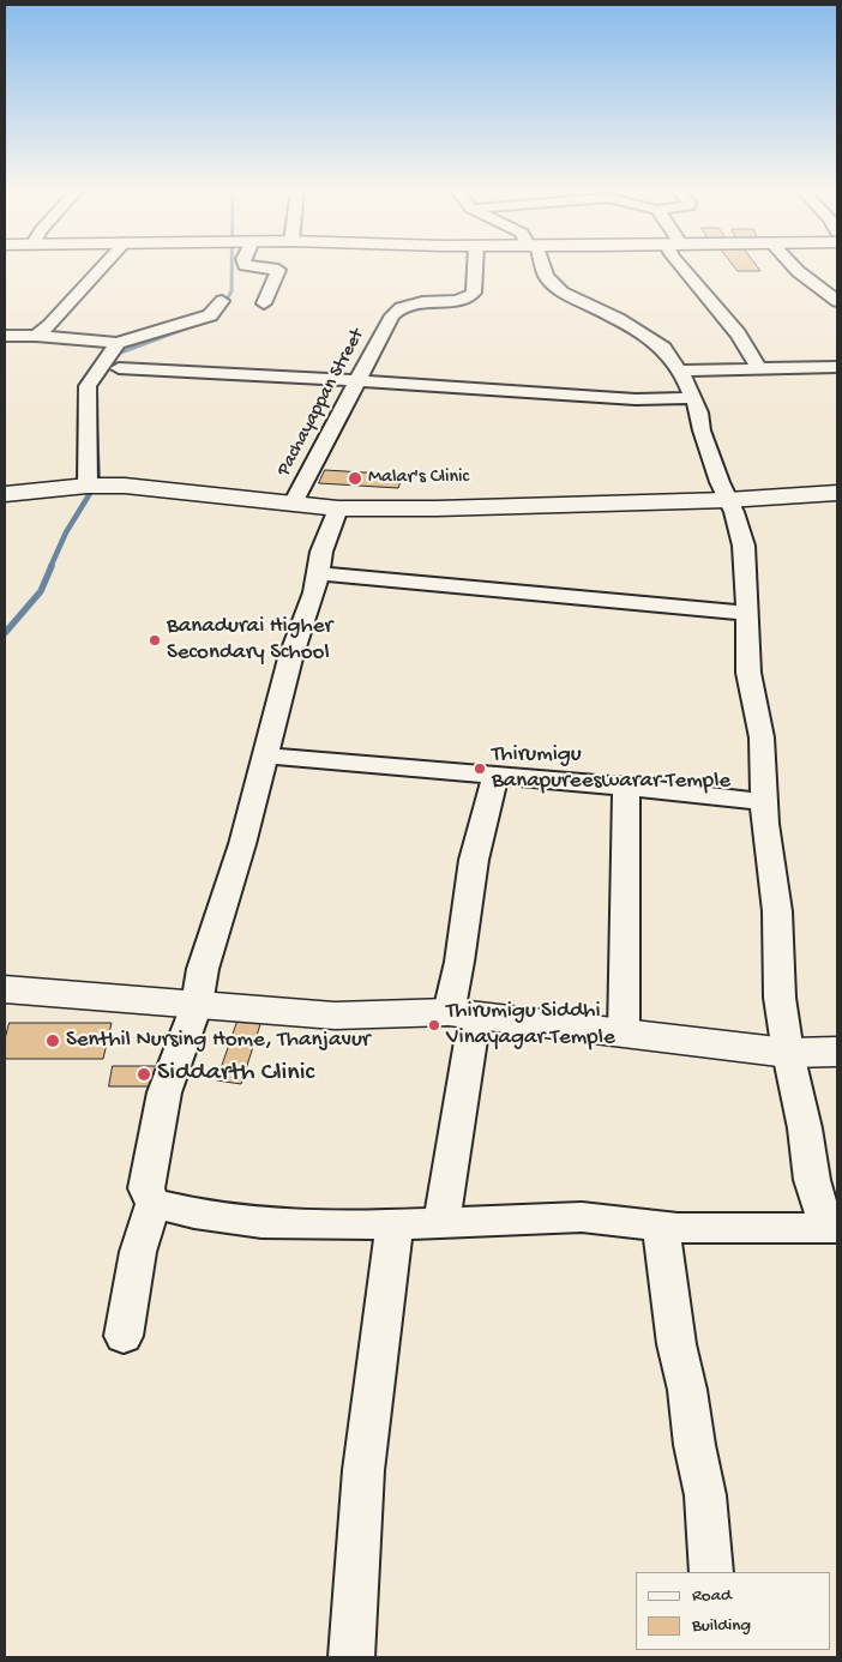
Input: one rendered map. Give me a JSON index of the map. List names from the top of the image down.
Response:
{
  "streets": {
    "street": ["Pachayappan Street"]
  },
  "places": [
    "Malar's Clinic",
    "Banadurai Higher Secondary School",
    "Thirumigu Banapureeswarar Temple",
    "Thirumigu Siddhi Vinayagar Temple",
    "Senthil Nursing Home, Thanjavur",
    "Siddarth Clinic"
  ],
  "legend": ["Road", "Building"]
}
